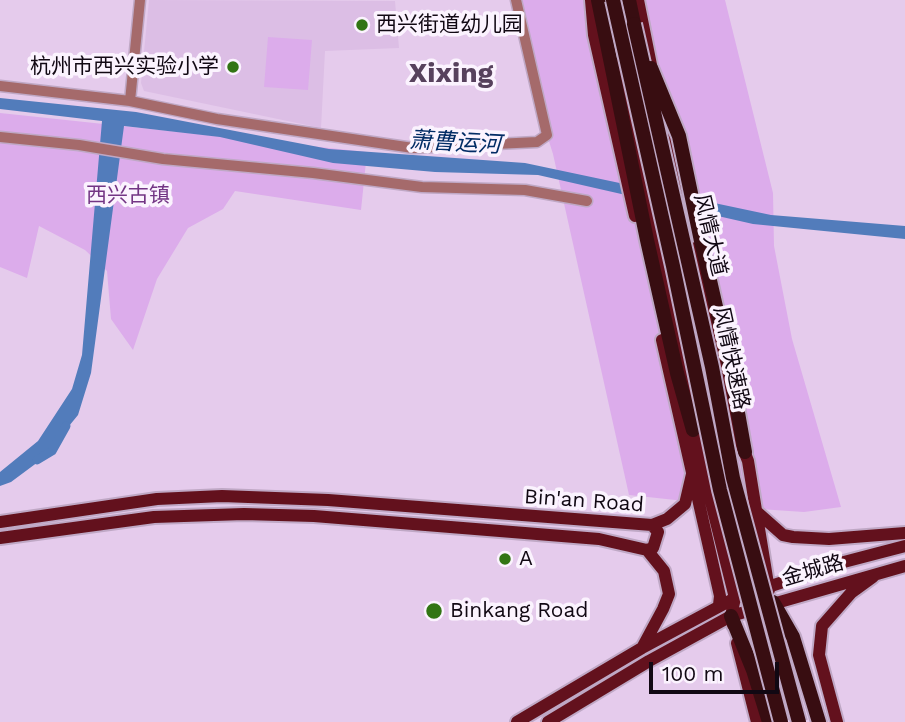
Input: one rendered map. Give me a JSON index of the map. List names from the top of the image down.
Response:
{
  "streets": {
    "highway": ["风情快速路"],
    "main road": ["风情大道", "Bin'an Road", "金城路"]
  },
  "districts": ["Xixing"],
  "water": ["萧曹运河"],
  "parks": ["西兴古镇"],
  "places": [
    "西兴街道幼儿园",
    "杭州市西兴实验小学",
    "A",
    "Binkang Road"
  ],
  "scale_bar": "100 m"
}
